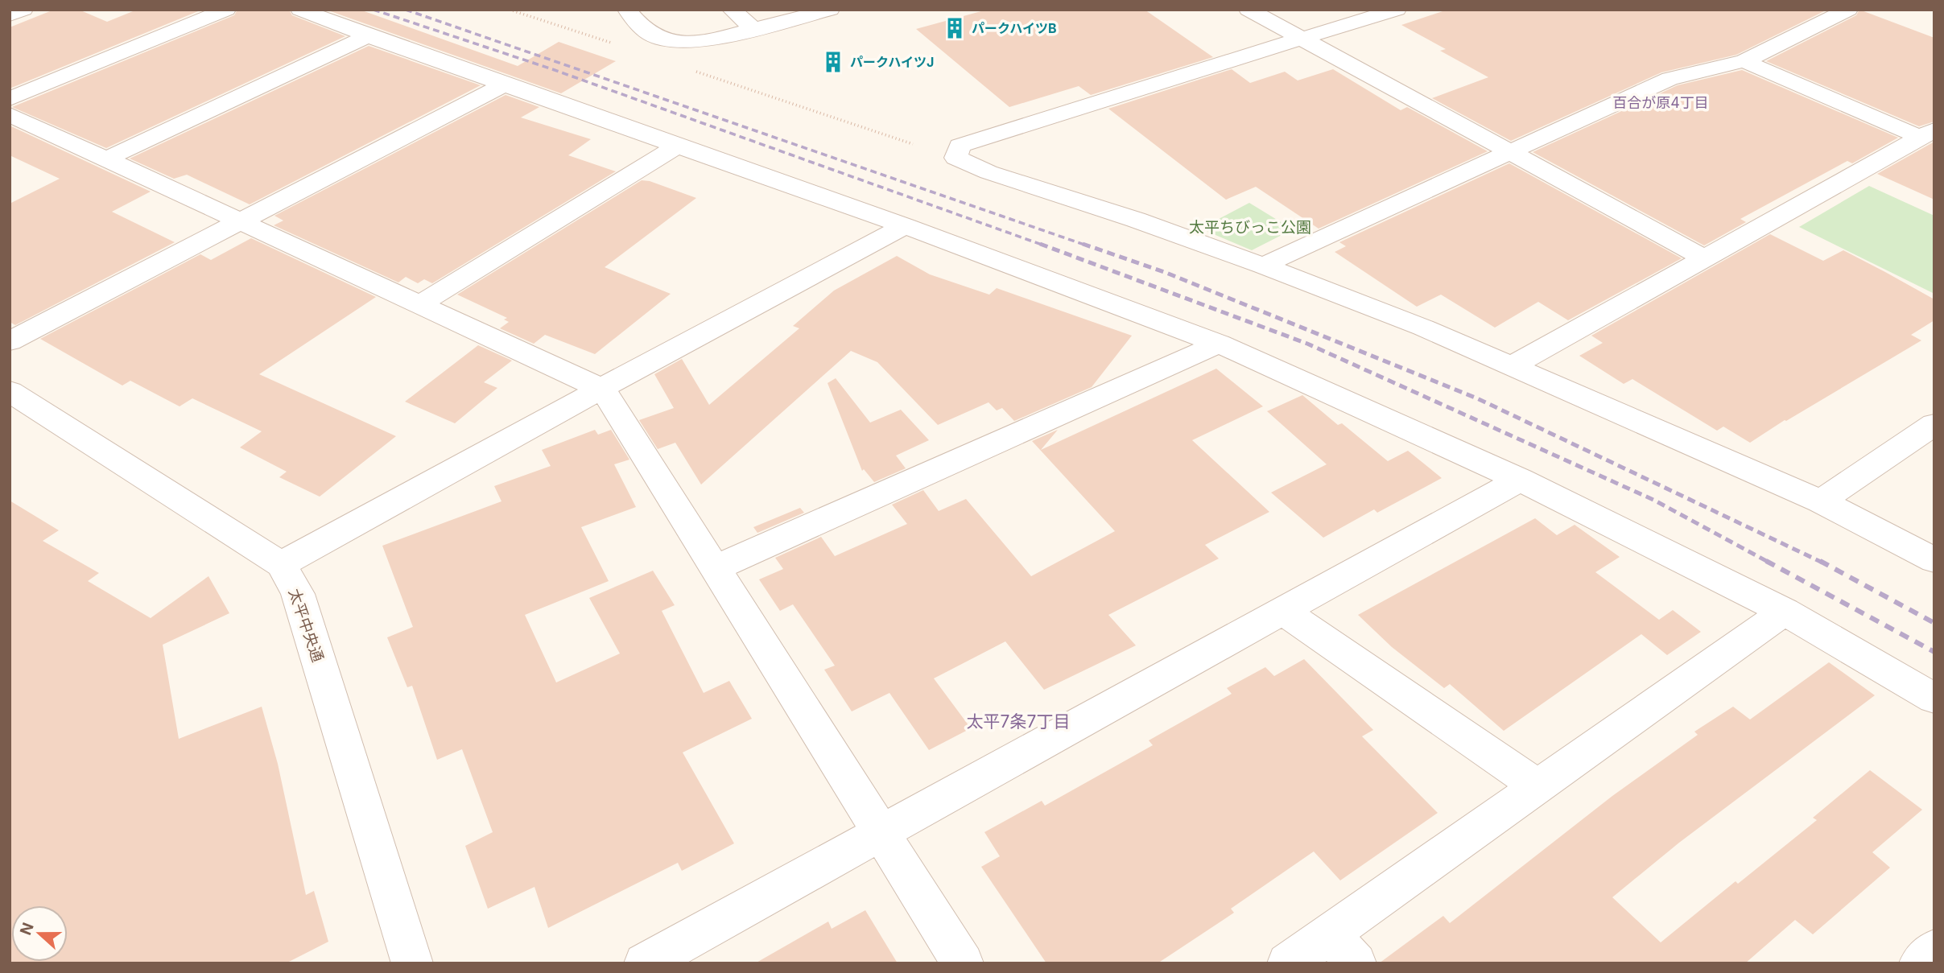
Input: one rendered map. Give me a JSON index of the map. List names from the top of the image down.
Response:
{
  "streets": {
    "street": ["太平中央通"]
  },
  "districts": ["百合が原4丁目", "太平7条7丁目"],
  "parks": ["太平ちびっこ公園"],
  "places": {
    "building": ["パークハイツB", "パークハイツJ"]
  },
  "north": "left"
}
